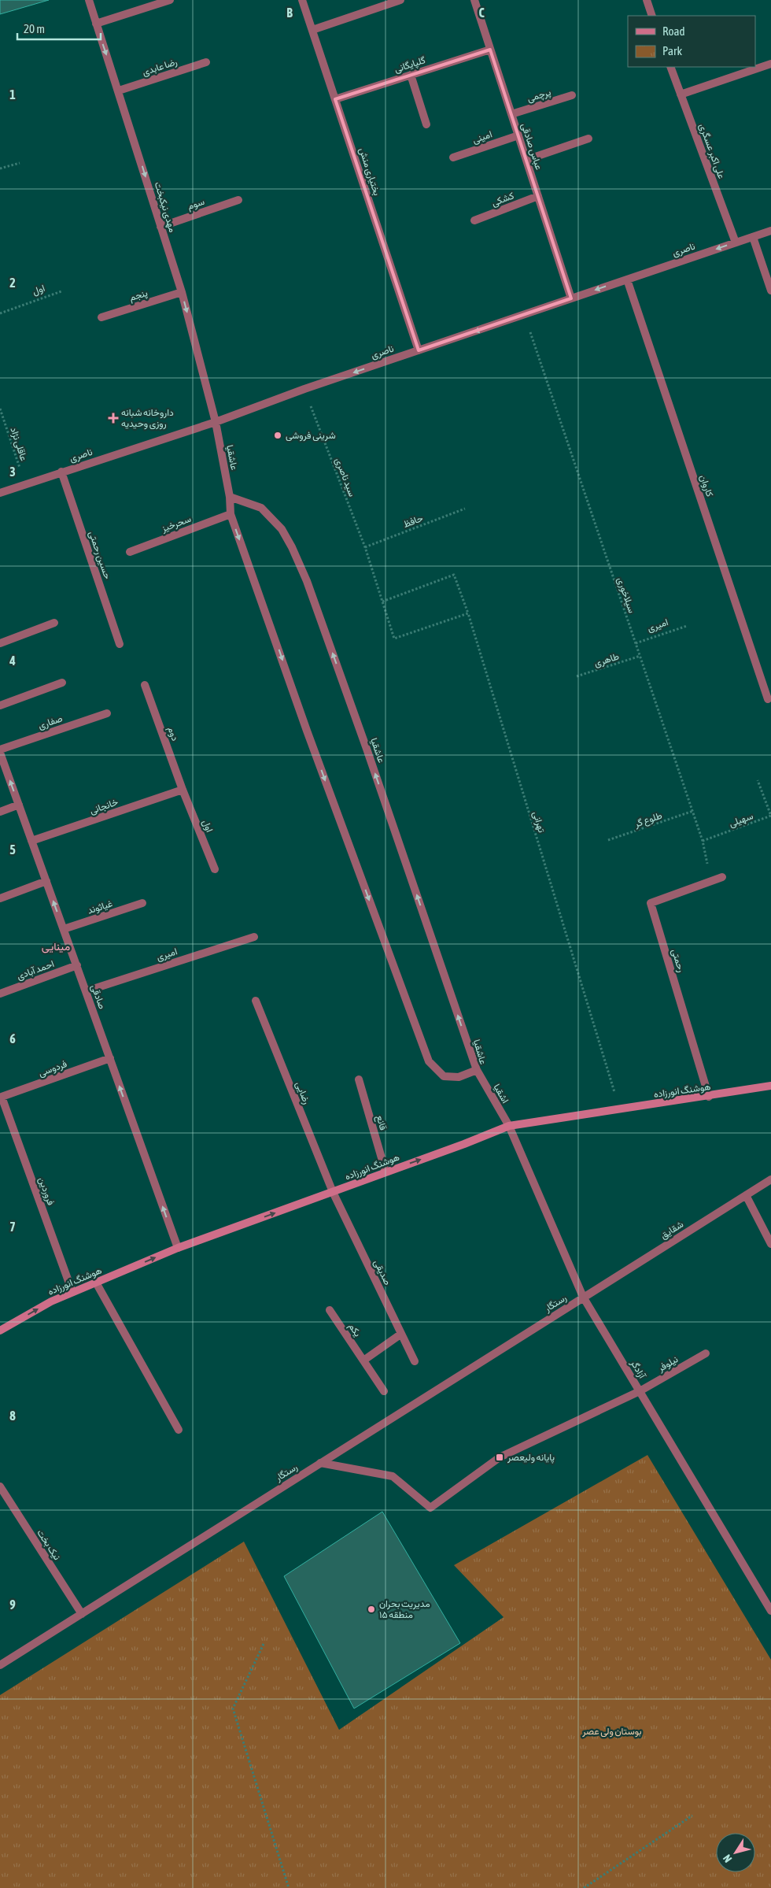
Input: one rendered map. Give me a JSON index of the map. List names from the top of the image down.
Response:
{
  "streets": {
    "main road": ["هوشنگ انورزاده"],
    "street": [
      "گلپایگانی",
      "رضا عابدی",
      "پرچمی",
      "امینی",
      "عباس صادقی",
      "علی اکبر عسگری",
      "بختیاری منش",
      "کشکی",
      "سوم",
      "مهدی نیکبخت",
      "ناصری",
      "اول",
      "پنجم",
      "عاشقیا",
      "کاروان",
      "سحرخیز",
      "حسین رحمتی",
      "امیری",
      "صفاری",
      "دوم",
      "خانجانی",
      "غیاثوند",
      "رحمتی",
      "احمد آبادی",
      "صادقی",
      "فردوسی",
      "رضایی",
      "اشقیا",
      "قانع",
      "فروردین",
      "شقایق",
      "صدیقی",
      "رستگار",
      "یکم",
      "نیلوفر",
      "آزادگر",
      "نیک بخت"
    ],
    "path": [
      "عاقلی نژاد",
      "سید ناصری",
      "حافظ",
      "سیلاخوری",
      "طاهری",
      "طلوع گر",
      "سهیلی",
      "تهرانی"
    ]
  },
  "crossings": [
    ["گلپایگانی", "عباس صادقی"],
    ["گلپایگانی", "بختیاری منش"],
    ["رضا عابدی", "مهدی نیکبخت"],
    ["پرچمی", "عباس صادقی"],
    ["امینی", "عباس صادقی"],
    ["عباس صادقی", "کشکی"],
    ["عباس صادقی", "ناصری"],
    ["علی اکبر عسگری", "ناصری"],
    ["بختیاری منش", "ناصری"],
    ["سوم", "مهدی نیکبخت"],
    ["مهدی نیکبخت", "ناصری"],
    ["مهدی نیکبخت", "پنجم"],
    ["مهدی نیکبخت", "عاشقیا"],
    ["ناصری", "عاقلی نژاد"],
    ["ناصری", "عاشقیا"],
    ["ناصری", "سید ناصری"],
    ["ناصری", "کاروان"],
    ["ناصری", "حسین رحمتی"],
    ["ناصری", "سیلاخوری"],
    ["اول", "دوم"],
    ["اول", "خانجانی"],
    ["عاشقیا", "سحرخیز"],
    ["عاشقیا", "اشقیا"],
    ["سید ناصری", "حافظ"],
    ["سید ناصری", "تهرانی"],
    ["سیلاخوری", "امیری"],
    ["سیلاخوری", "طاهری"],
    ["سیلاخوری", "طلوع گر"],
    ["سیلاخوری", "سهیلی"],
    ["سیلاخوری", "رحمتی"],
    ["امیری", "صادقی"],
    ["صفاری", "صادقی"],
    ["دوم", "خانجانی"],
    ["خانجانی", "صادقی"],
    ["تهرانی", "هوشنگ انورزاده"],
    ["غیاثوند", "صادقی"],
    ["رحمتی", "هوشنگ انورزاده"],
    ["احمد آبادی", "صادقی"],
    ["صادقی", "فردوسی"],
    ["صادقی", "هوشنگ انورزاده"],
    ["فردوسی", "فروردین"],
    ["هوشنگ انورزاده", "رضایی"],
    ["هوشنگ انورزاده", "اشقیا"],
    ["هوشنگ انورزاده", "قانع"],
    ["هوشنگ انورزاده", "فروردین"],
    ["هوشنگ انورزاده", "صدیقی"],
    ["هوشنگ انورزاده", "آزادگر"],
    ["رضایی", "صدیقی"],
    ["اشقیا", "آزادگر"],
    ["شقایق", "رستگار"],
    ["شقایق", "آزادگر"],
    ["رستگار", "نیلوفر"],
    ["رستگار", "آزادگر"],
    ["رستگار", "نیک بخت"],
    ["نیلوفر", "آزادگر"]
  ],
  "one_way": [
    "مهدی نیکبخت",
    "ناصری",
    "صادقی",
    "هوشنگ انورزاده"
  ],
  "districts": ["مینایی"],
  "parks": ["بوستان ولی عصر"],
  "places": {
    "health": ["داروخانه شبانه روزی وحیدیه"],
    "other": ["شرینی فروشی", "مدیریت بحران منطقه ۱۵"],
    "transit": ["پایانه ولیعصر"]
  },
  "legend": ["Road", "Park"],
  "scale_bar": "20 m",
  "north": "bottom left",
  "grid": {
    "columns": ["B", "C"],
    "rows": [
      "1",
      "2",
      "3",
      "4",
      "5",
      "6",
      "7",
      "8",
      "9"
    ]
  }
}
